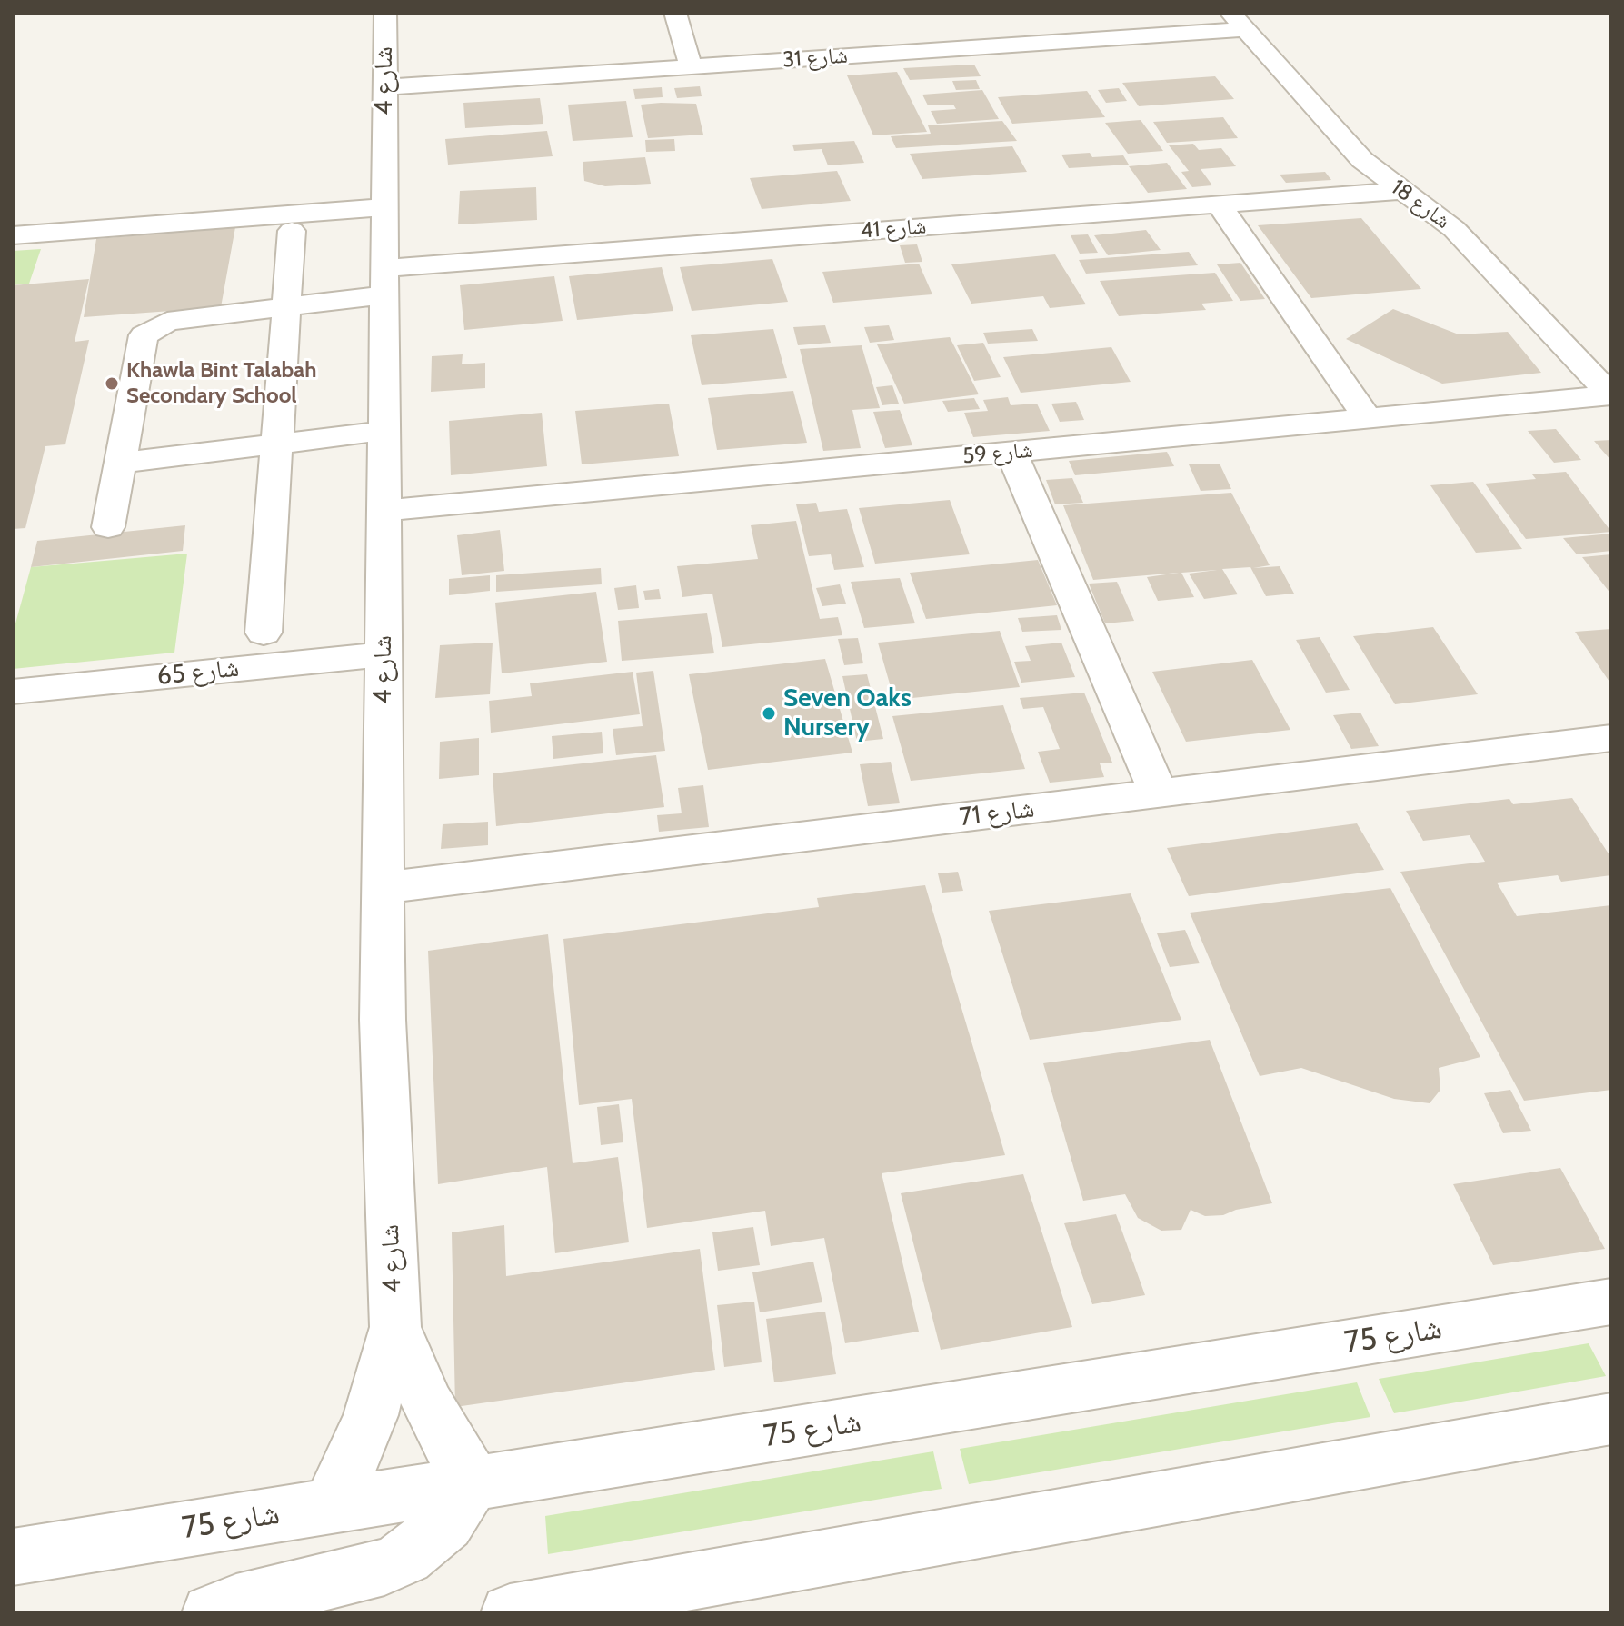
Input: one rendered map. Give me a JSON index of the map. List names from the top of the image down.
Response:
{
  "streets": {
    "street": [
      "شارع 31",
      "شارع 4",
      "شارع 18",
      "شارع 41",
      "شارع 59",
      "شارع 65",
      "شارع 71",
      "شارع 75"
    ]
  },
  "crossings": [
    ["شارع 31", "شارع 4"],
    ["شارع 31", "شارع 18"],
    ["شارع 4", "شارع 41"],
    ["شارع 4", "شارع 59"],
    ["شارع 4", "شارع 65"],
    ["شارع 4", "شارع 71"],
    ["شارع 4", "شارع 75"],
    ["شارع 18", "شارع 41"],
    ["شارع 18", "شارع 59"]
  ],
  "places": ["Khawla Bint Talabah Secondary School", "Seven Oaks Nursery"]
}
